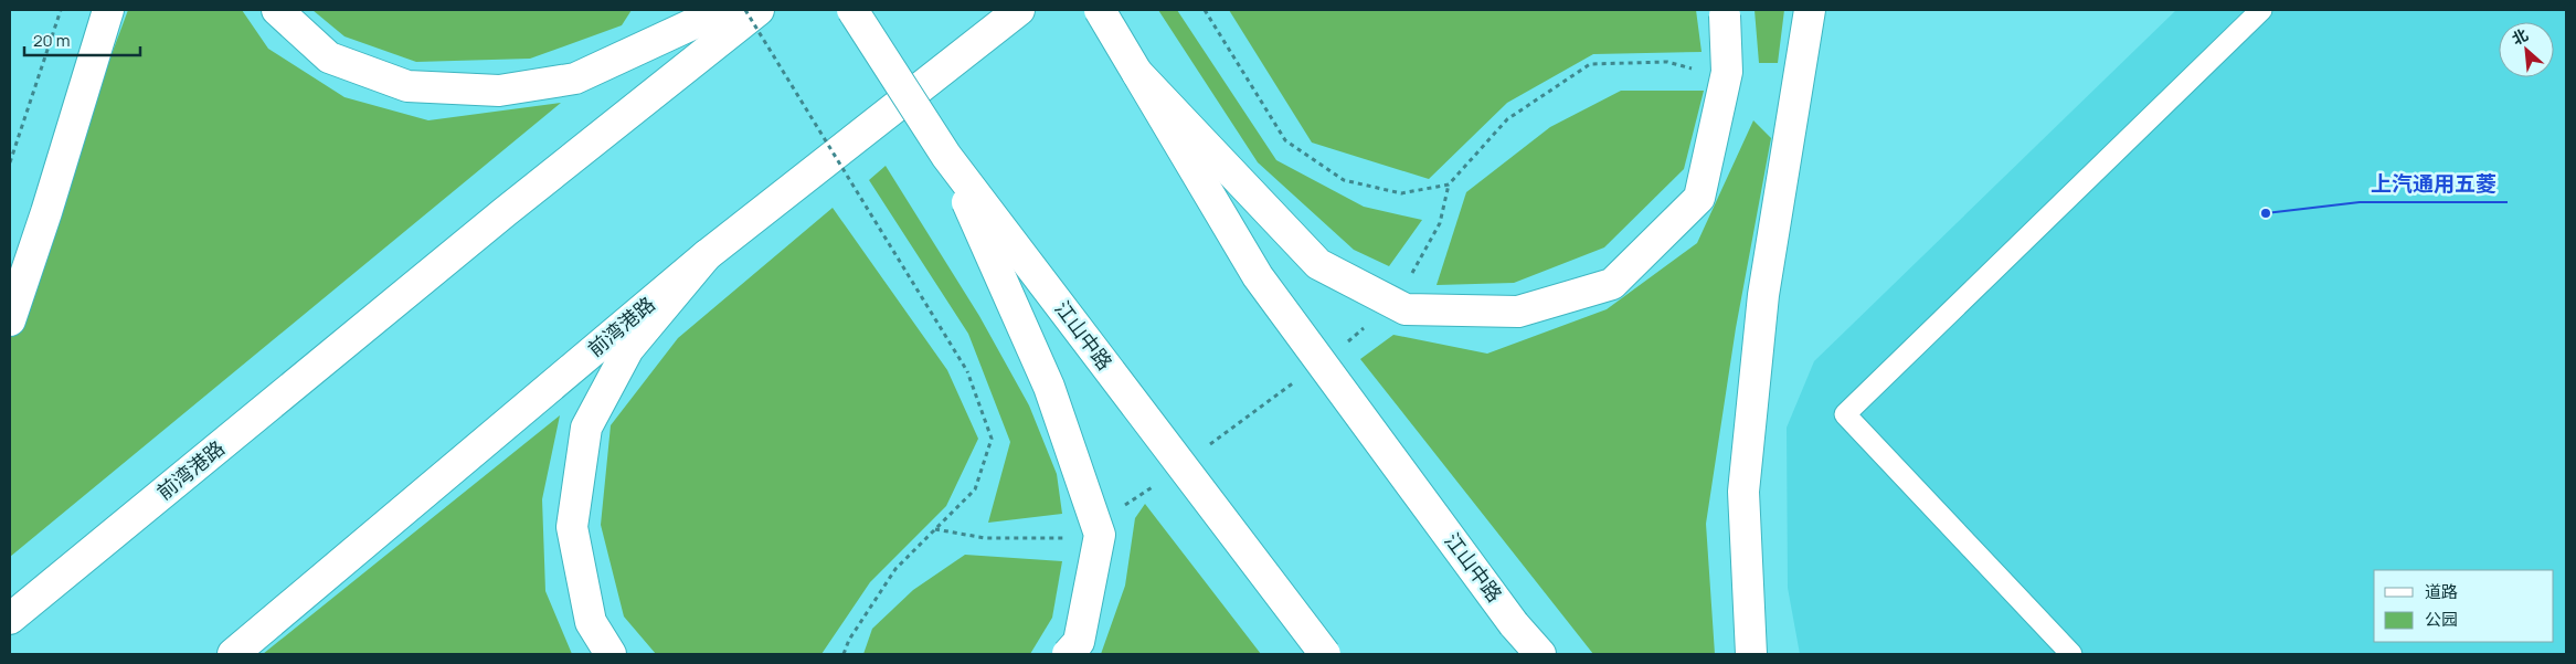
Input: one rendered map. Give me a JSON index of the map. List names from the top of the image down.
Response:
{
  "streets": {
    "main road": ["前湾港路", "江山中路"]
  },
  "places": ["上汽通用五菱"],
  "legend": ["道路", "公园"],
  "scale_bar": "20 m",
  "north": "top left"
}
